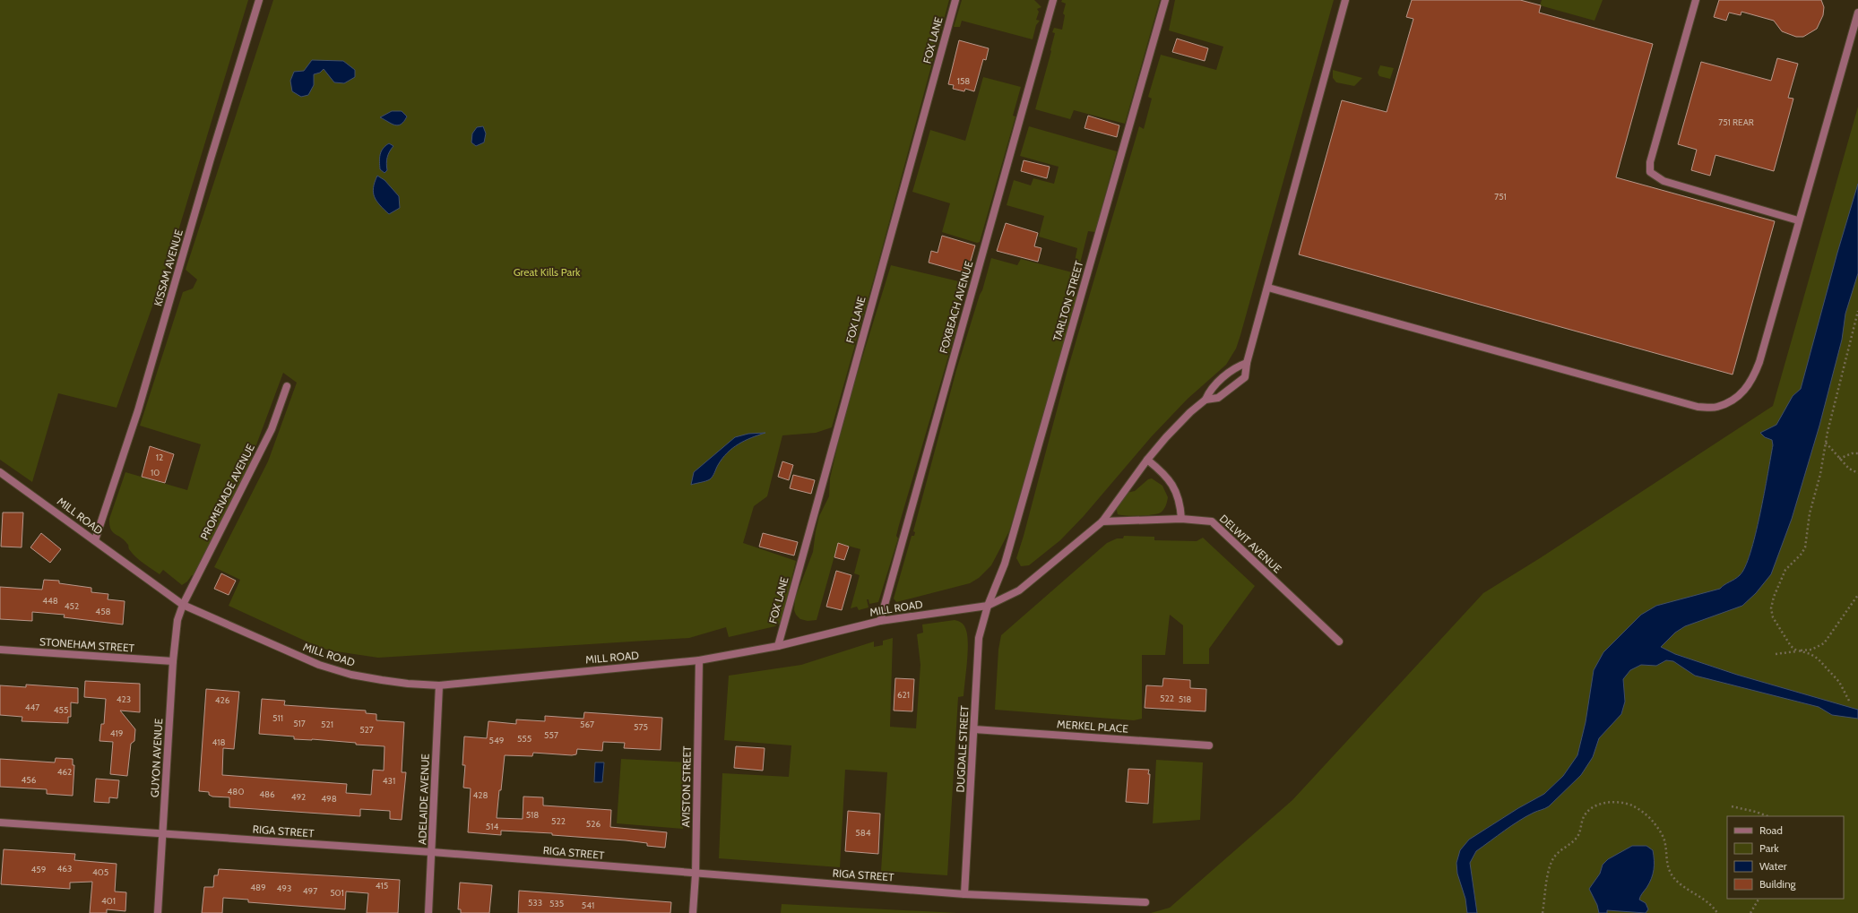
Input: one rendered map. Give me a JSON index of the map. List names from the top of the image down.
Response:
{
  "streets": {
    "street": [
      "FOX LANE",
      "KISSAM AVENUE",
      "TARLTON STREET",
      "FOXBEACH AVENUE",
      "PROMENADE AVENUE",
      "MILL ROAD",
      "DELWIT AVENUE",
      "STONEHAM STREET",
      "MERKEL PLACE",
      "DUGDALE STREET",
      "GUYON AVENUE",
      "AVISTON STREET",
      "ADELAIDE AVENUE",
      "RIGA STREET"
    ]
  },
  "crossings": [
    ["FOX LANE", "MILL ROAD"],
    ["KISSAM AVENUE", "MILL ROAD"],
    ["TARLTON STREET", "MILL ROAD"],
    ["TARLTON STREET", "DUGDALE STREET"],
    ["FOXBEACH AVENUE", "MILL ROAD"],
    ["PROMENADE AVENUE", "MILL ROAD"],
    ["PROMENADE AVENUE", "GUYON AVENUE"],
    ["MILL ROAD", "DELWIT AVENUE"],
    ["MILL ROAD", "DUGDALE STREET"],
    ["MILL ROAD", "GUYON AVENUE"],
    ["MILL ROAD", "AVISTON STREET"],
    ["MILL ROAD", "ADELAIDE AVENUE"],
    ["STONEHAM STREET", "GUYON AVENUE"],
    ["MERKEL PLACE", "DUGDALE STREET"],
    ["DUGDALE STREET", "RIGA STREET"],
    ["GUYON AVENUE", "RIGA STREET"],
    ["AVISTON STREET", "RIGA STREET"],
    ["ADELAIDE AVENUE", "RIGA STREET"]
  ],
  "parks": ["Great Kills Park"],
  "house_numbers": [
    "158",
    "751 REAR",
    "751",
    "12",
    "10",
    "448",
    "452",
    "458",
    "621",
    "522",
    "423",
    "518",
    "426",
    "447",
    "455",
    "511",
    "517",
    "521",
    "567",
    "575",
    "527",
    "419",
    "557",
    "555",
    "549",
    "418",
    "462",
    "456",
    "431",
    "480",
    "486",
    "428",
    "492",
    "498",
    "518",
    "522",
    "526",
    "514",
    "584",
    "463",
    "459",
    "405",
    "415",
    "489",
    "493",
    "497",
    "501",
    "401",
    "533",
    "535",
    "541"
  ],
  "legend": [
    "Road",
    "Park",
    "Water",
    "Building"
  ]
}
